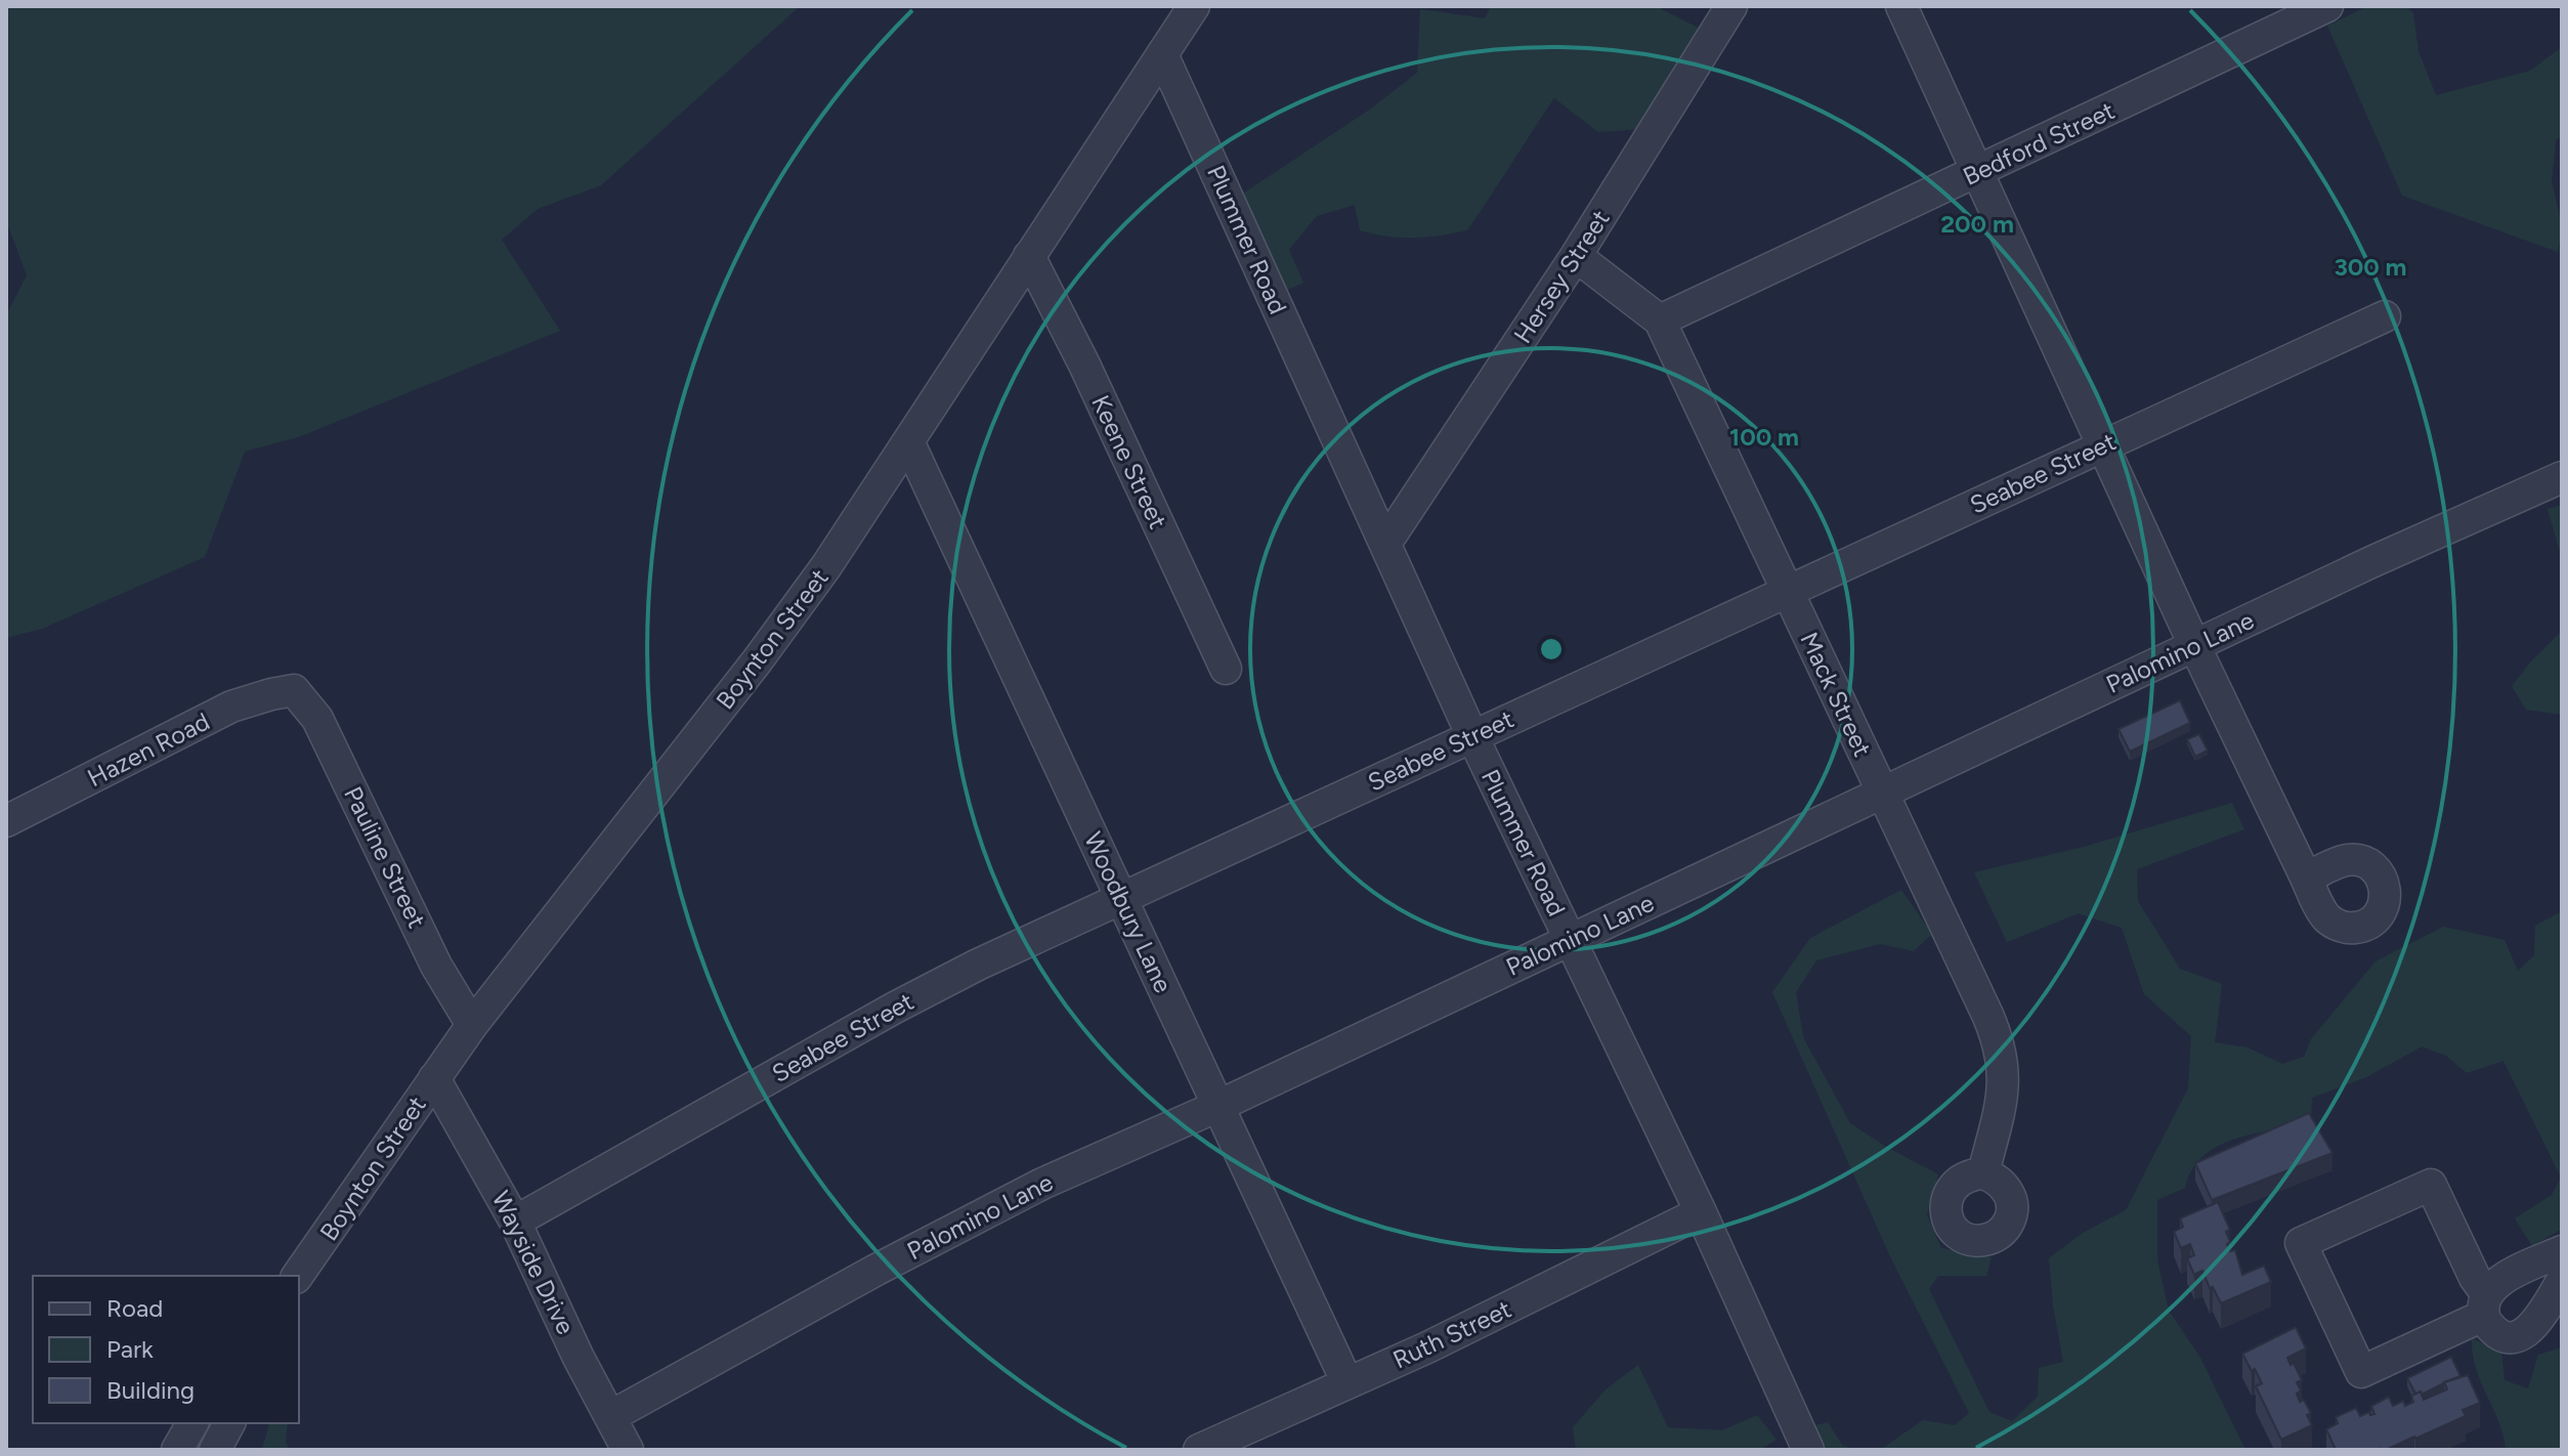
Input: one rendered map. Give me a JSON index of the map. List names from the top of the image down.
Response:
{
  "streets": {
    "street": [
      "Bedford Street",
      "Plummer Road",
      "Hersey Street",
      "Keene Street",
      "Seabee Street",
      "Boynton Street",
      "Palomino Lane",
      "Mack Street",
      "Hazen Road",
      "Pauline Street",
      "Woodbury Lane",
      "Wayside Drive",
      "Ruth Street"
    ]
  },
  "crossings": [
    ["Bedford Street", "Mack Street"],
    ["Plummer Road", "Hersey Street"],
    ["Plummer Road", "Seabee Street"],
    ["Plummer Road", "Boynton Street"],
    ["Plummer Road", "Palomino Lane"],
    ["Plummer Road", "Ruth Street"],
    ["Hersey Street", "Mack Street"],
    ["Keene Street", "Boynton Street"],
    ["Seabee Street", "Mack Street"],
    ["Seabee Street", "Woodbury Lane"],
    ["Seabee Street", "Wayside Drive"],
    ["Boynton Street", "Pauline Street"],
    ["Boynton Street", "Woodbury Lane"],
    ["Boynton Street", "Wayside Drive"],
    ["Palomino Lane", "Mack Street"],
    ["Palomino Lane", "Woodbury Lane"],
    ["Palomino Lane", "Wayside Drive"],
    ["Hazen Road", "Pauline Street"],
    ["Woodbury Lane", "Ruth Street"]
  ],
  "legend": ["Road", "Park", "Building"],
  "rings": ["200 m", "300 m", "100 m"]
}
